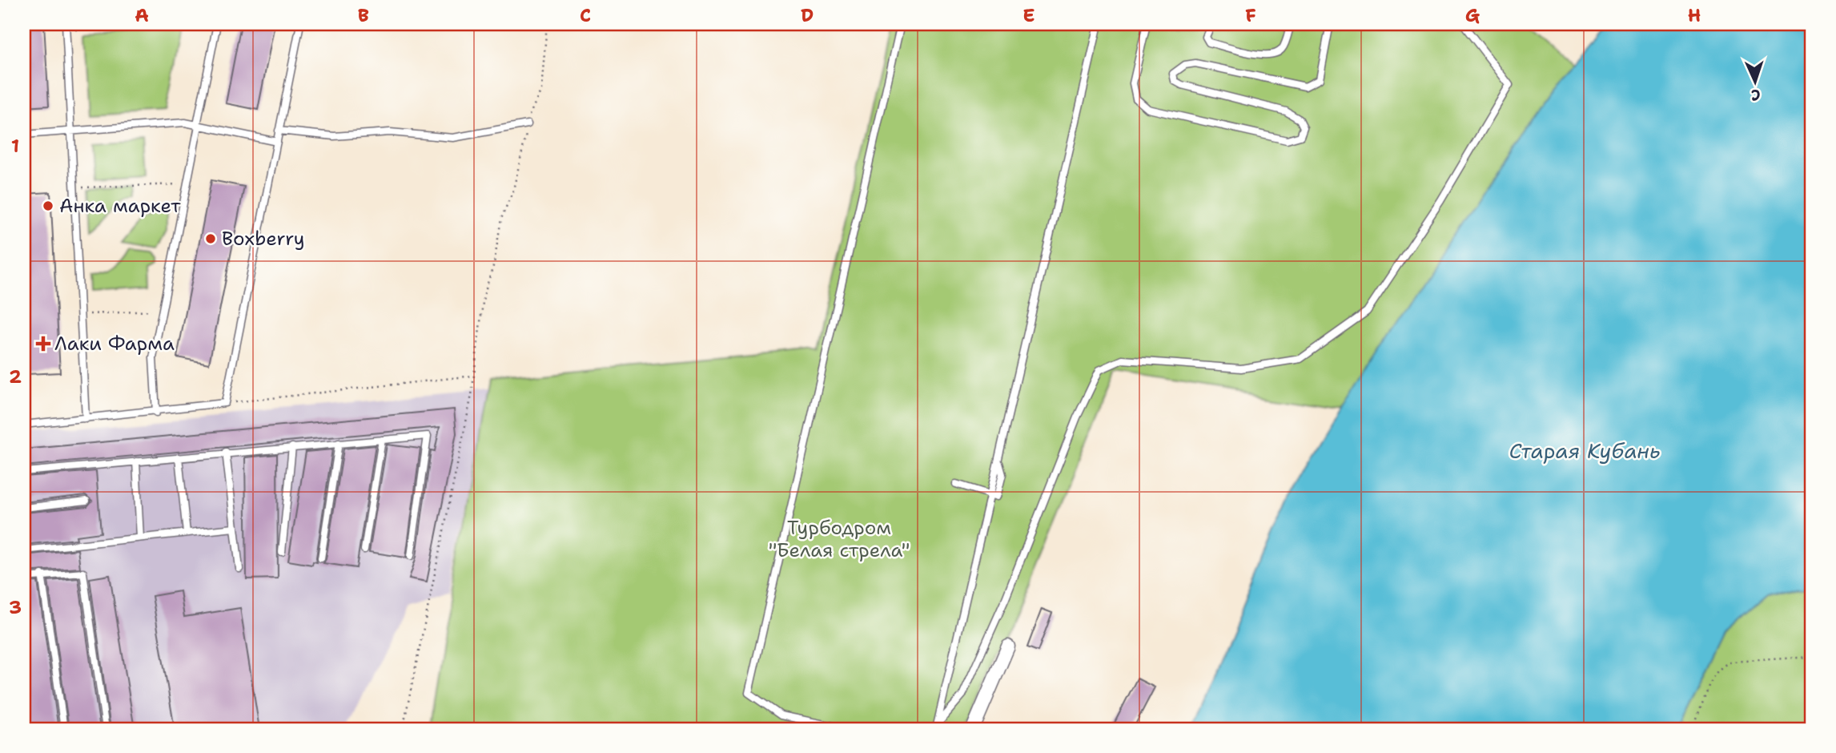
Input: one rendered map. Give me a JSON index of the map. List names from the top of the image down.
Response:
{
  "water": ["Старая Кубань"],
  "parks": ["Турбодром \"Белая стрела\""],
  "places": {
    "other": ["Анка маркет", "Boxberry"],
    "health": ["Лаки Фарма"]
  },
  "north": "bottom",
  "grid": {
    "columns": [
      "A",
      "B",
      "C",
      "D",
      "E",
      "F",
      "G",
      "H"
    ],
    "rows": ["1", "2", "3"]
  }
}
